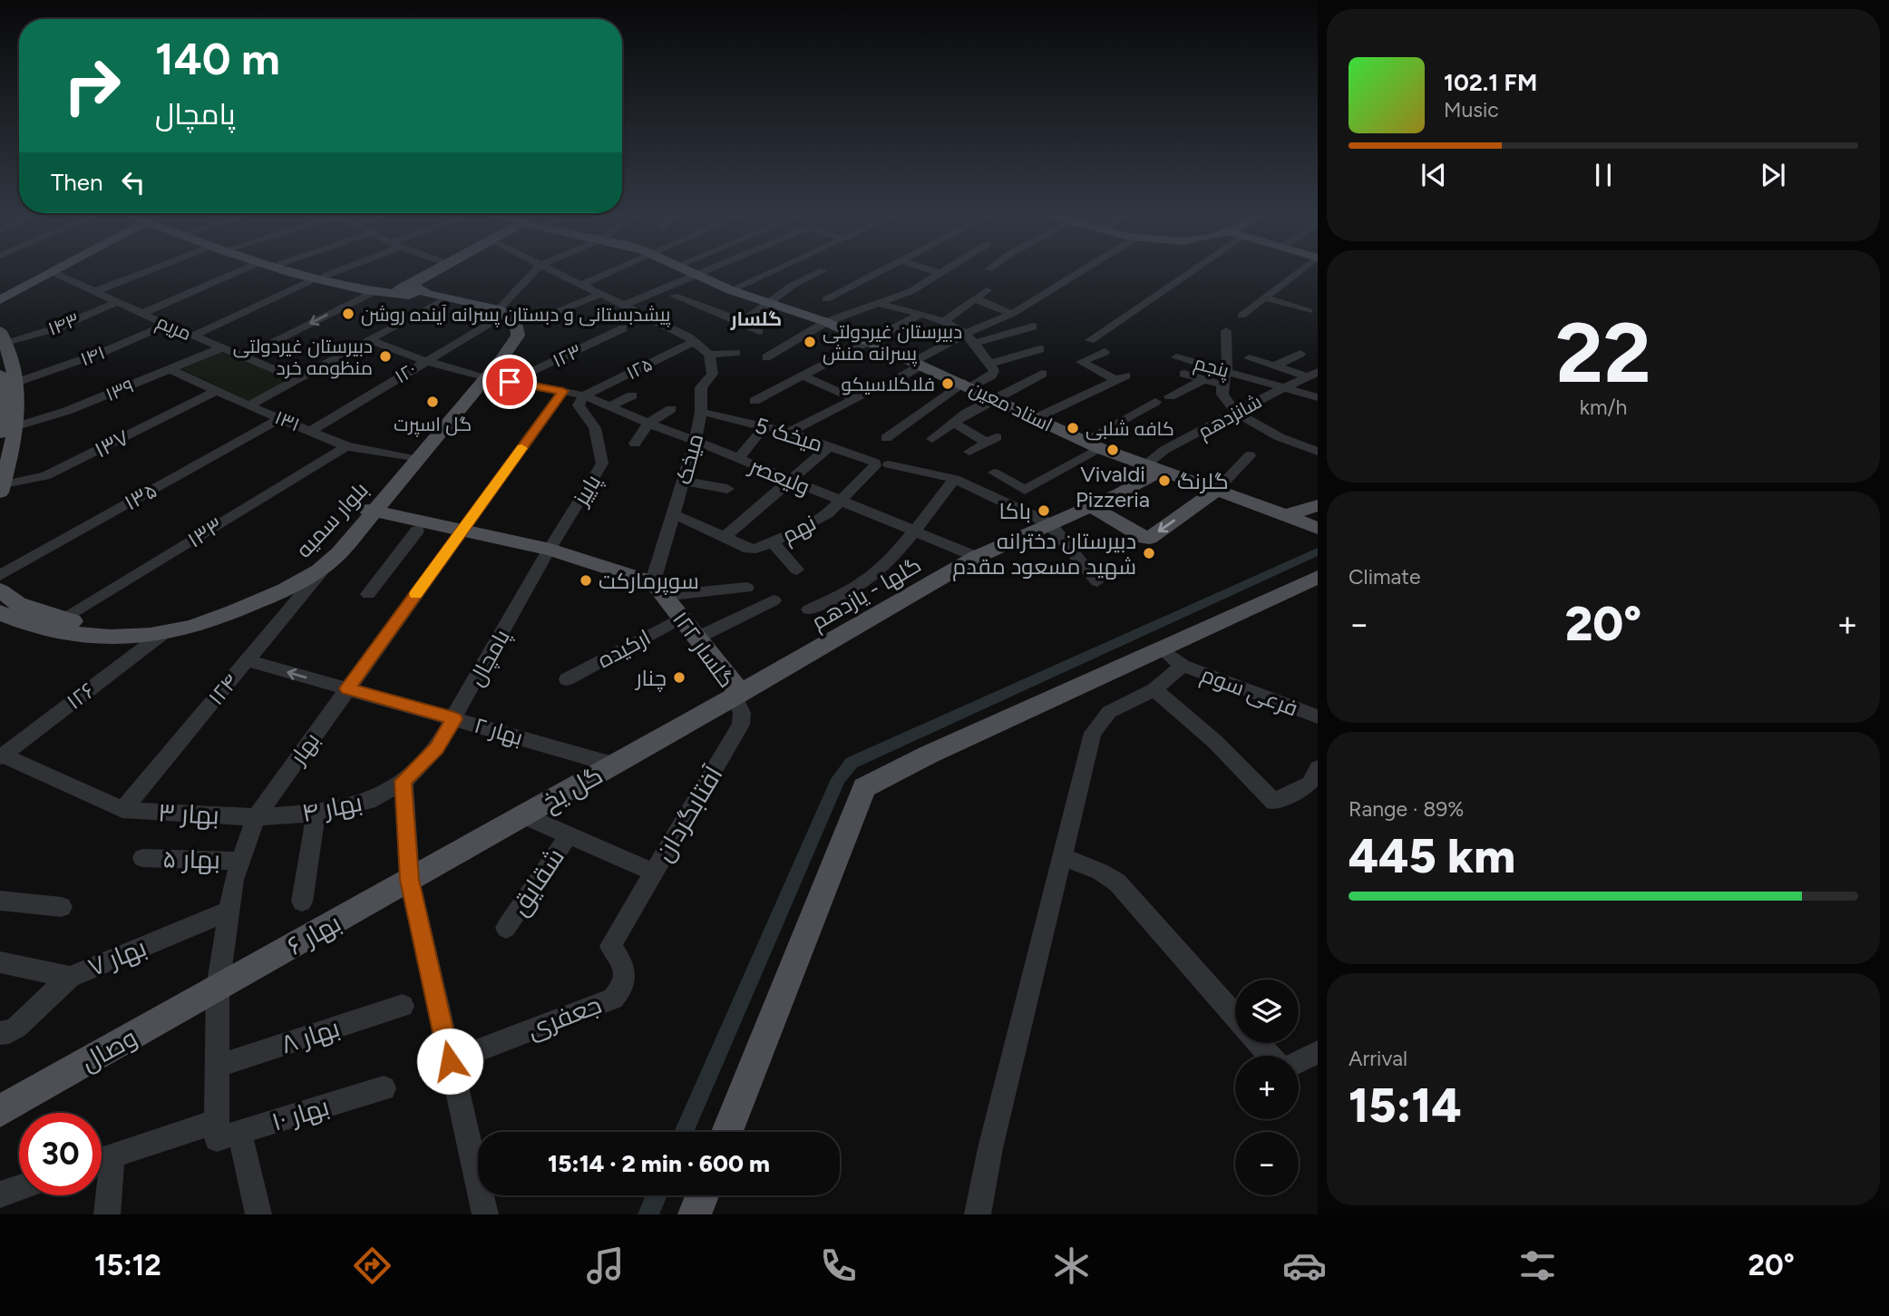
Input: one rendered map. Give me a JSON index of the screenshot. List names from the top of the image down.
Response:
{
  "streets": {
    "main road": [
      "استاد معین",
      "بلوار سمیه",
      "گلها - یازدهم",
      "گلسار ۱۲۲",
      "گل یخ",
      "بهار ۶",
      "وصال"
    ],
    "street": [
      "۱۴۳",
      "مریم",
      "۱۴۱",
      "۱۲۳",
      "پنجم",
      "۱۲۵",
      "۱۲۰",
      "۱۳۹",
      "شانزدهم",
      "۱۳۱",
      "میخک 5",
      "۱۳۷",
      "میخک",
      "ولیعصر",
      "پاییز",
      "۱۳۵",
      "نهم",
      "۱۳۳",
      "ارکیده",
      "پامچال",
      "۱۲۴",
      "فرعی سوم",
      "۱۲۶",
      "بهار ۲",
      "بهار",
      "بهار ۴",
      "بهار ۳",
      "آفتابگردان",
      "بهار ۵",
      "شقایق",
      "بهار ۷",
      "جعفری",
      "بهار ۸",
      "بهار ۱۰"
    ]
  },
  "crossings": [
    ["۱۴۳", "مریم"],
    ["مریم", "۱۴۱"],
    ["مریم", "۱۳۹"],
    ["۱۲۳", "۱۲۵"],
    ["۱۲۳", "ولیعصر"],
    ["۱۲۳", "پاییز"],
    ["۱۲۳", "بلوار سمیه"],
    ["۱۲۳", "بهار"],
    ["پنجم", "شانزدهم"],
    ["۱۲۵", "ولیعصر"],
    ["۱۲۵", "پاییز"],
    ["۱۲۰", "۱۳۱"],
    ["۱۲۰", "بلوار سمیه"],
    ["۱۳۹", "۱۳۱"],
    ["استاد معین", "شانزدهم"],
    ["استاد معین", "گلها - یازدهم"],
    ["شانزدهم", "گلها - یازدهم"],
    ["۱۳۱", "۱۳۷"],
    ["۱۳۱", "۱۳۵"],
    ["۱۳۱", "بلوار سمیه"],
    ["۱۳۱", "۱۳۳"],
    ["میخک 5", "میخک"],
    ["میخک 5", "نهم"],
    ["میخک 5", "گلها - یازدهم"],
    ["میخک", "ولیعصر"],
    ["میخک", "گلسار ۱۲۲"],
    ["ولیعصر", "پاییز"],
    ["ولیعصر", "نهم"],
    ["ولیعصر", "گلها - یازدهم"],
    ["پاییز", "گلسار ۱۲۲"],
    ["پاییز", "پامچال"],
    ["بلوار سمیه", "۱۳۳"],
    ["بلوار سمیه", "گلسار ۱۲۲"],
    ["بلوار سمیه", "۱۲۴"],
    ["بلوار سمیه", "۱۲۶"],
    ["گلها - یازدهم", "گلسار ۱۲۲"],
    ["گلها - یازدهم", "گل یخ"],
    ["گلها - یازدهم", "آفتابگردان"],
    ["ارکیده", "گلسار ۱۲۲"],
    ["گلسار ۱۲۲", "پامچال"],
    ["گلسار ۱۲۲", "بهار"],
    ["گلسار ۱۲۲", "گل یخ"],
    ["گلسار ۱۲۲", "آفتابگردان"],
    ["پامچال", "بهار ۲"],
    ["پامچال", "بهار ۴"],
    ["۱۲۴", "بهار ۲"],
    ["۱۲۴", "بهار ۳"],
    ["بهار ۲", "بهار"],
    ["بهار ۲", "گل یخ"],
    ["بهار", "بهار ۴"],
    ["بهار", "بهار ۳"],
    ["بهار", "بهار ۵"],
    ["بهار", "بهار ۶"],
    ["بهار", "بهار ۷"],
    ["بهار", "بهار ۸"],
    ["بهار", "وصال"],
    ["بهار", "بهار ۱۰"],
    ["گل یخ", "آفتابگردان"],
    ["گل یخ", "بهار ۶"],
    ["بهار ۴", "بهار ۳"],
    ["آفتابگردان", "شقایق"],
    ["آفتابگردان", "جعفری"],
    ["بهار ۶", "وصال"]
  ],
  "districts": ["گلسار"],
  "places": [
    "پیشدبستانی و دبستان پسرانه آینده روشن",
    "دبیرستان غیردولتی پسرانه منش",
    "دبیرستان غیردولتی منظومه خرد",
    "فلاکلاسیکو",
    "گل اسپرت",
    "کافه شلبی",
    "Vivaldi Pizzeria",
    "گلرنگ",
    "باکا",
    "دبیرستان دخترانه شهید مسعود مقدم",
    "سوپرمارکت",
    "چنار"
  ],
  "page": {
    "turn": ["140 m", "پامچال"],
    "song": ["102.1 FM", "Music"],
    "then": "Then",
    "tile": [
      ["22", "km/h"],
      "Climate",
      ["Range · 89%", "445 km"],
      ["Arrival", "15:14"]
    ],
    "heat": ["−", "20°", "+"],
    "map_buttons": ["+", "−"],
    "limit": "30",
    "trip": "15:14 · 2 min · 600 m",
    "tabs": ["15:12", "20°"]
  }
}
